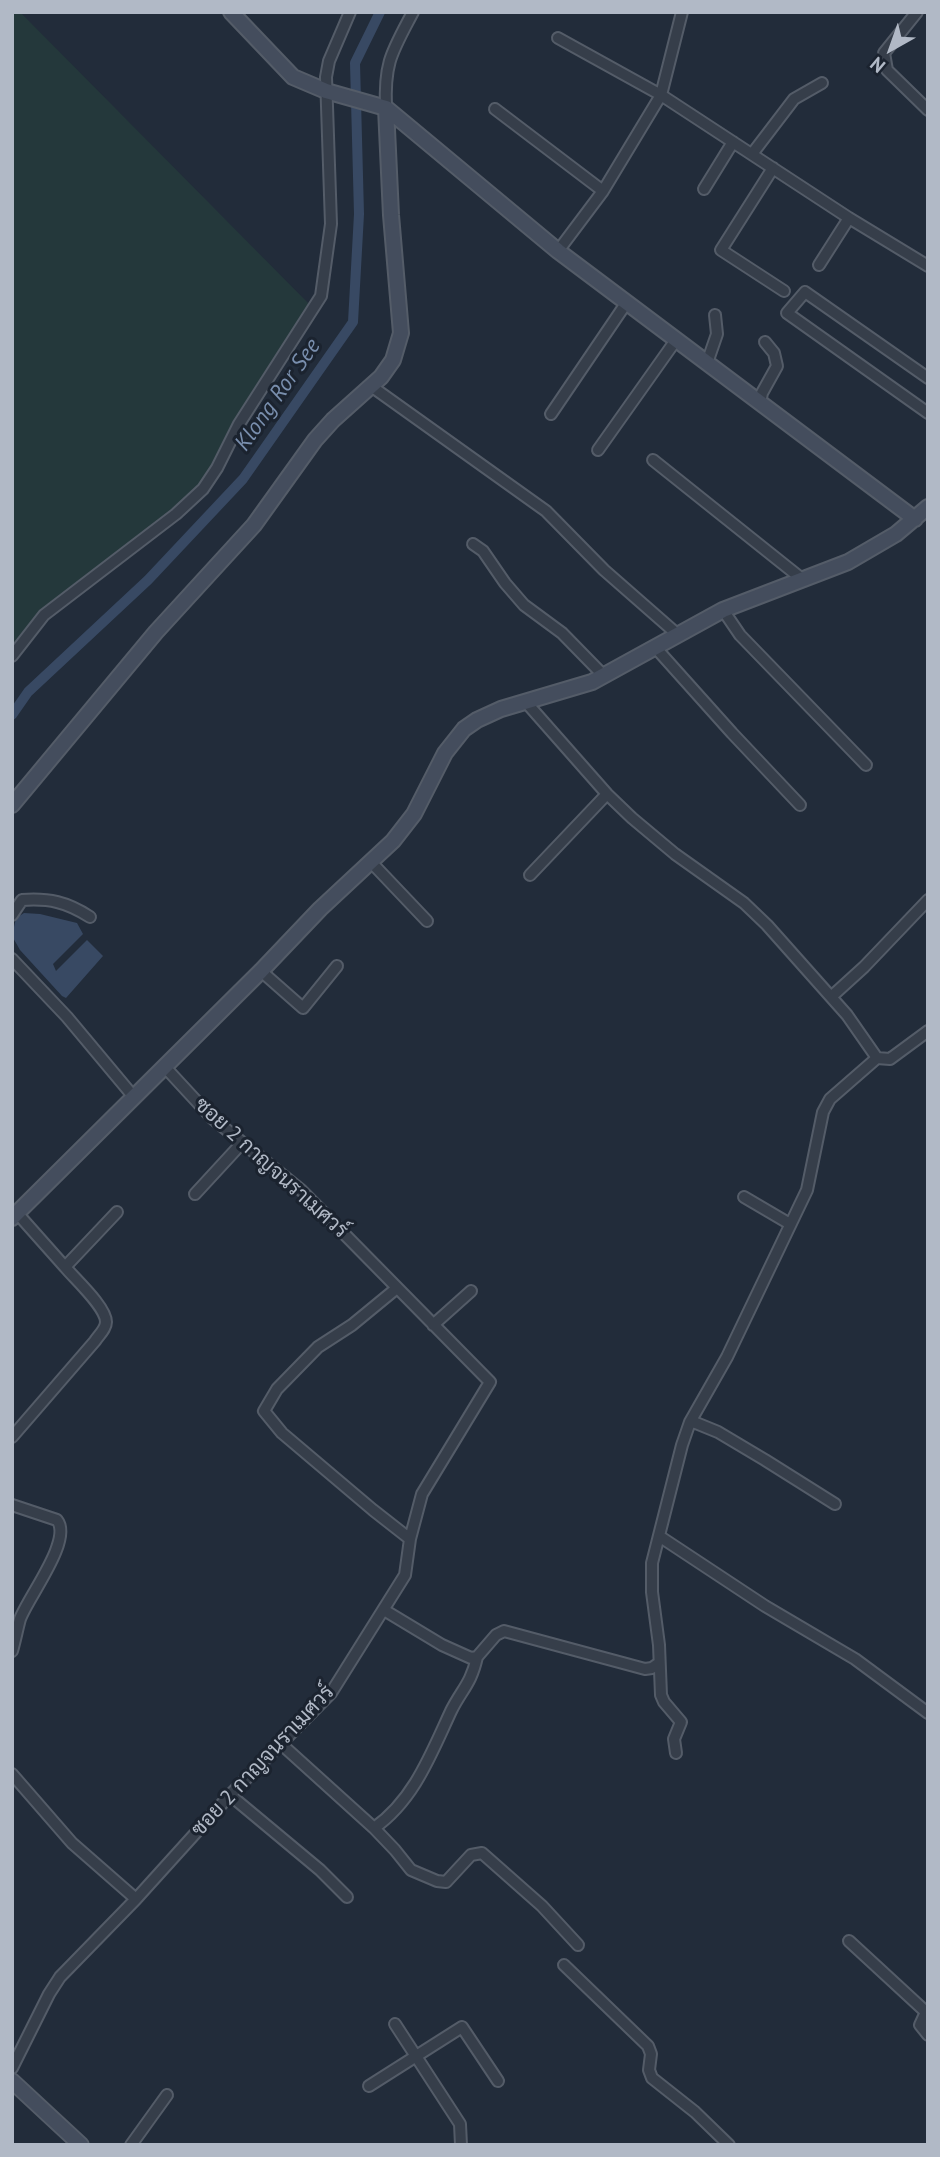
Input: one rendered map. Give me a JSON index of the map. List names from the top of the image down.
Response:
{
  "streets": {
    "street": ["ซอย 2 กาญจนราเมศวร์"]
  },
  "water": ["Klong Ror See"],
  "north": "bottom left"
}
